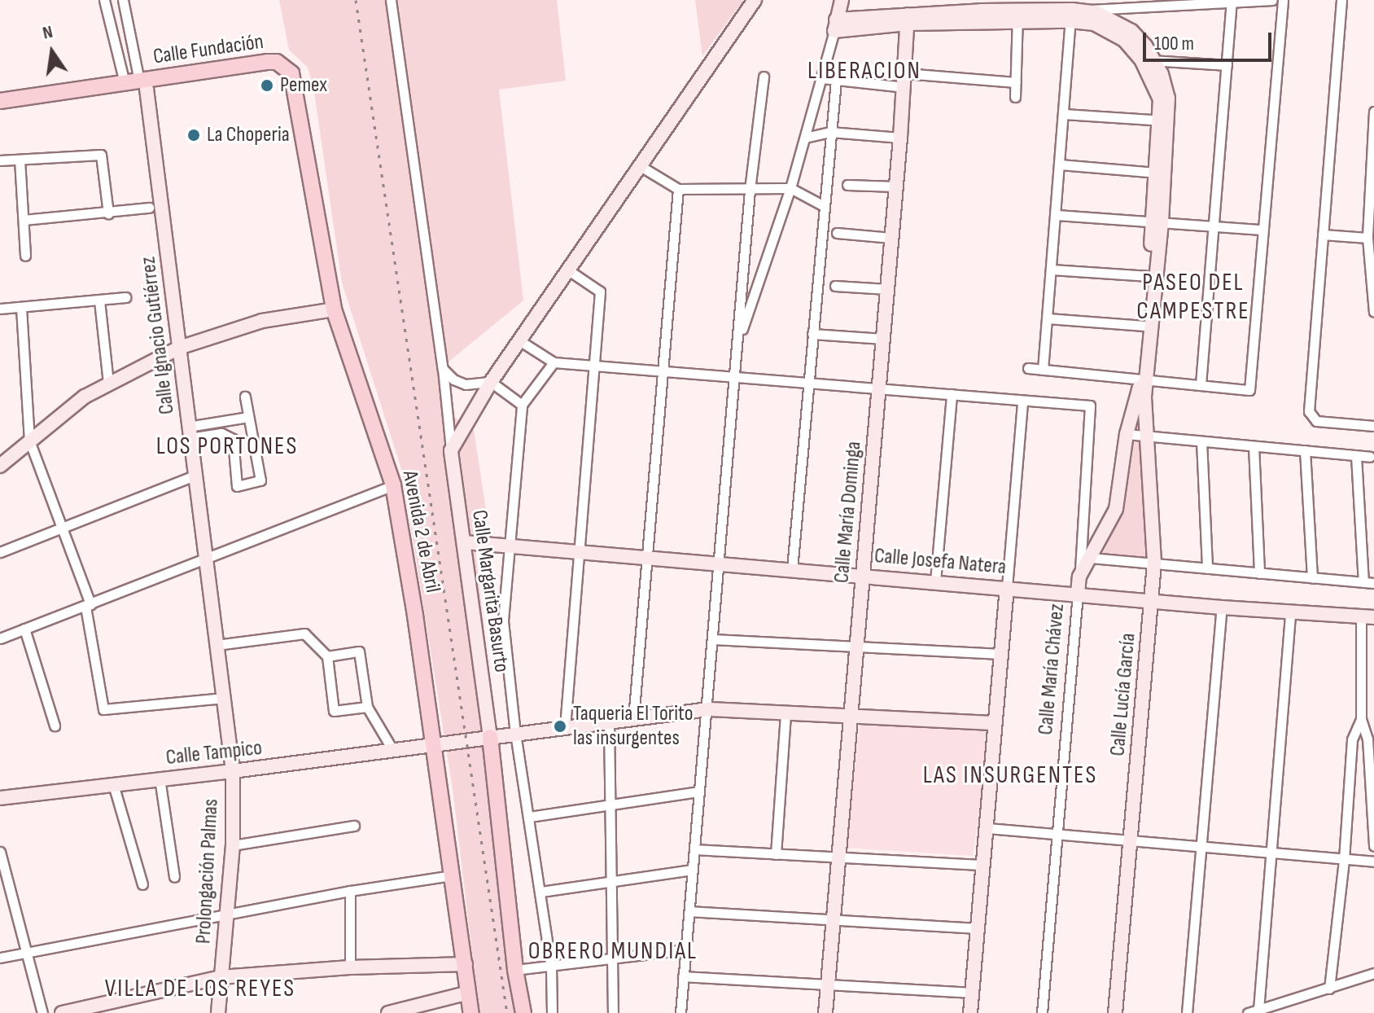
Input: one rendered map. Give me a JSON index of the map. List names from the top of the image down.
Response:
{
  "streets": {
    "main road": ["Calle Fundación", "Avenida 2 de Abril"],
    "street": [
      "Calle Ignacio Gutiérrez",
      "Calle María Dominga",
      "Calle Josefa Natera",
      "Calle Margarita Basurto",
      "Calle María Chávez",
      "Calle Lucía García",
      "Calle Tampico",
      "Prolongación Palmas"
    ]
  },
  "crossings": [
    ["Calle Fundación", "Calle Ignacio Gutiérrez"],
    ["Calle Fundación", "Avenida 2 de Abril"],
    ["Calle Ignacio Gutiérrez", "Calle Tampico"],
    ["Calle Ignacio Gutiérrez", "Prolongación Palmas"],
    ["Calle María Dominga", "Calle Josefa Natera"],
    ["Calle María Dominga", "Calle Tampico"],
    ["Avenida 2 de Abril", "Calle Tampico"],
    ["Calle Josefa Natera", "Calle Margarita Basurto"],
    ["Calle Josefa Natera", "Calle María Chávez"],
    ["Calle Josefa Natera", "Calle Lucía García"],
    ["Calle Margarita Basurto", "Calle Tampico"],
    ["Calle María Chávez", "Calle Lucía García"],
    ["Calle Tampico", "Prolongación Palmas"]
  ],
  "districts": [
    "LIBERACION",
    "PASEO DEL CAMPESTRE",
    "LOS PORTONES",
    "LAS INSURGENTES",
    "OBRERO MUNDIAL",
    "VILLA DE LOS REYES"
  ],
  "places": ["Pemex", "La Choperia", "Taqueria El Torito las insurgentes"],
  "scale_bar": "100 m",
  "north": "top"
}
